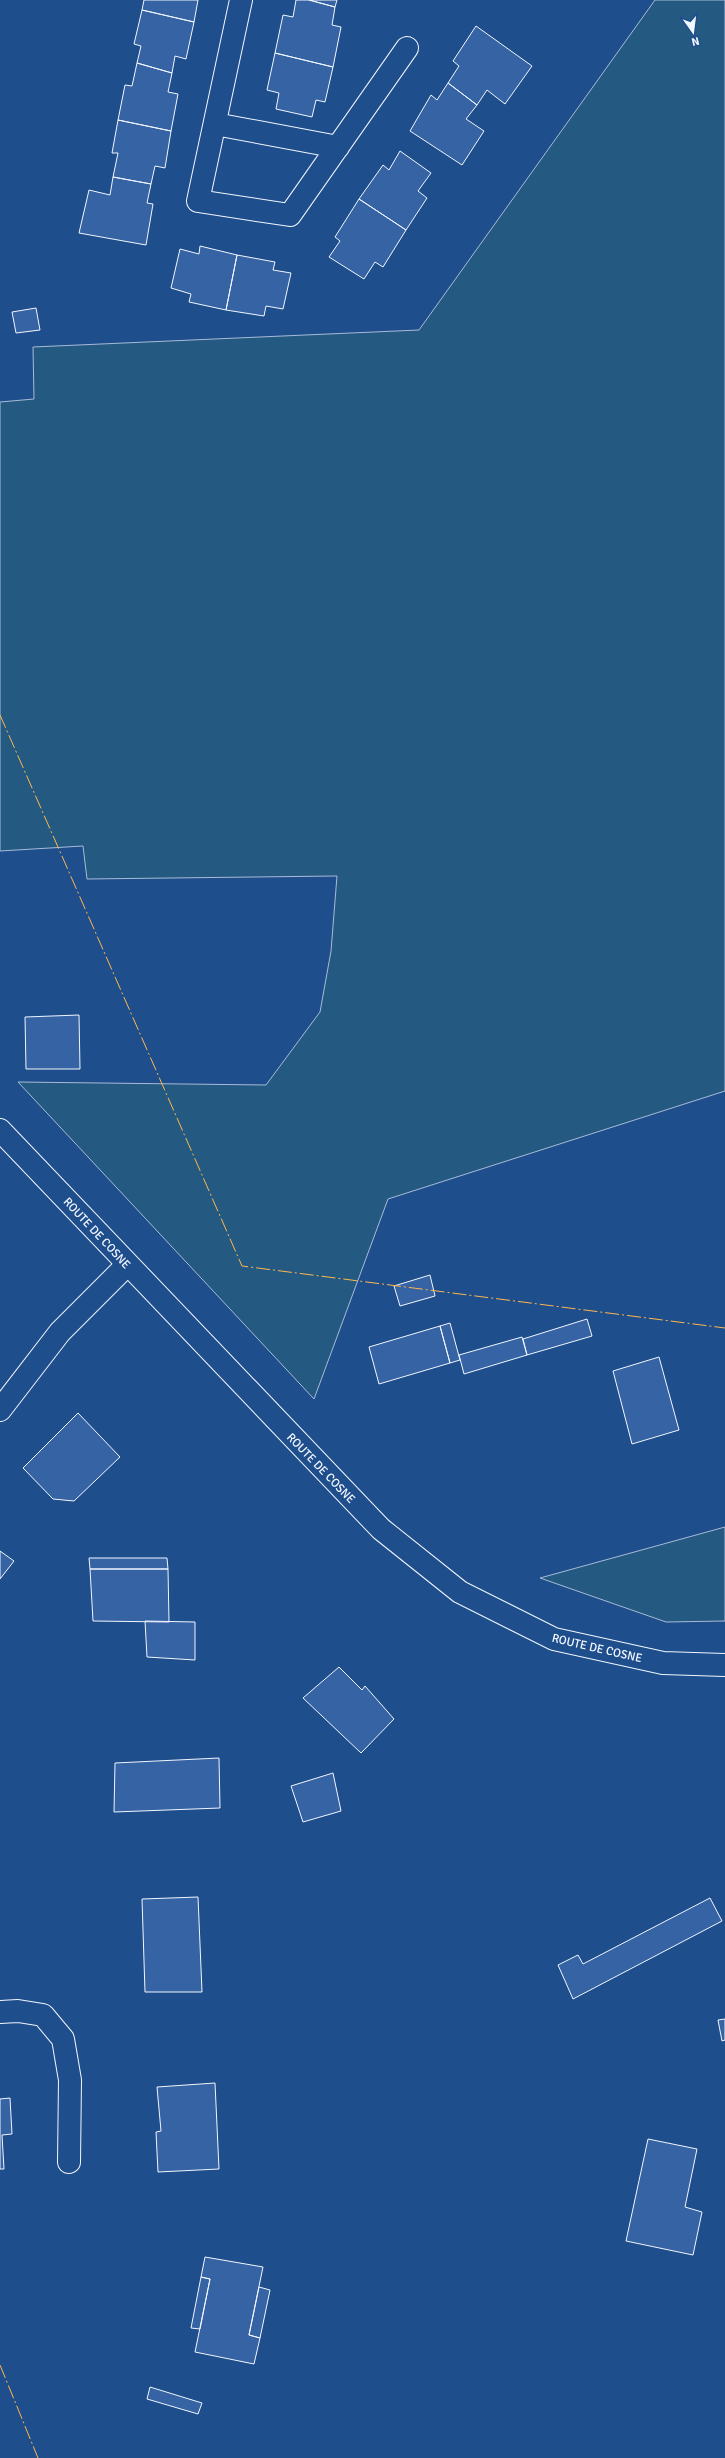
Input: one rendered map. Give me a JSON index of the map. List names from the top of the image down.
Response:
{
  "streets": {
    "street": ["ROUTE DE COSNE"]
  },
  "north": "bottom"
}
